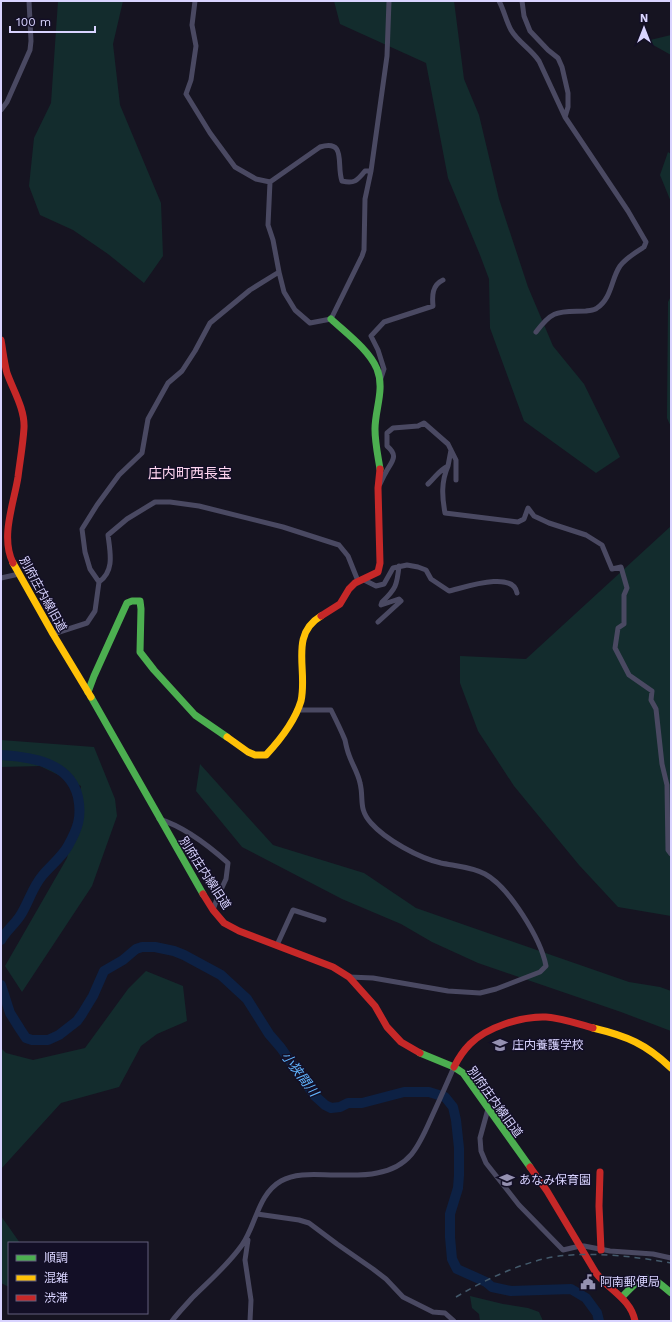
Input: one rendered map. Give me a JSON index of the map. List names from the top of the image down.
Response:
{
  "streets": {
    "street": ["別府庄内線旧道"]
  },
  "districts": ["庄内町西長宝"],
  "water": ["小狭間川"],
  "places": {
    "school or university": ["庄内養護学校", "あなみ保育園"],
    "public building": ["阿南郵便局"]
  },
  "legend": ["順調", "混雑", "渋滞"],
  "scale_bar": "100 m",
  "north": "top"
}
